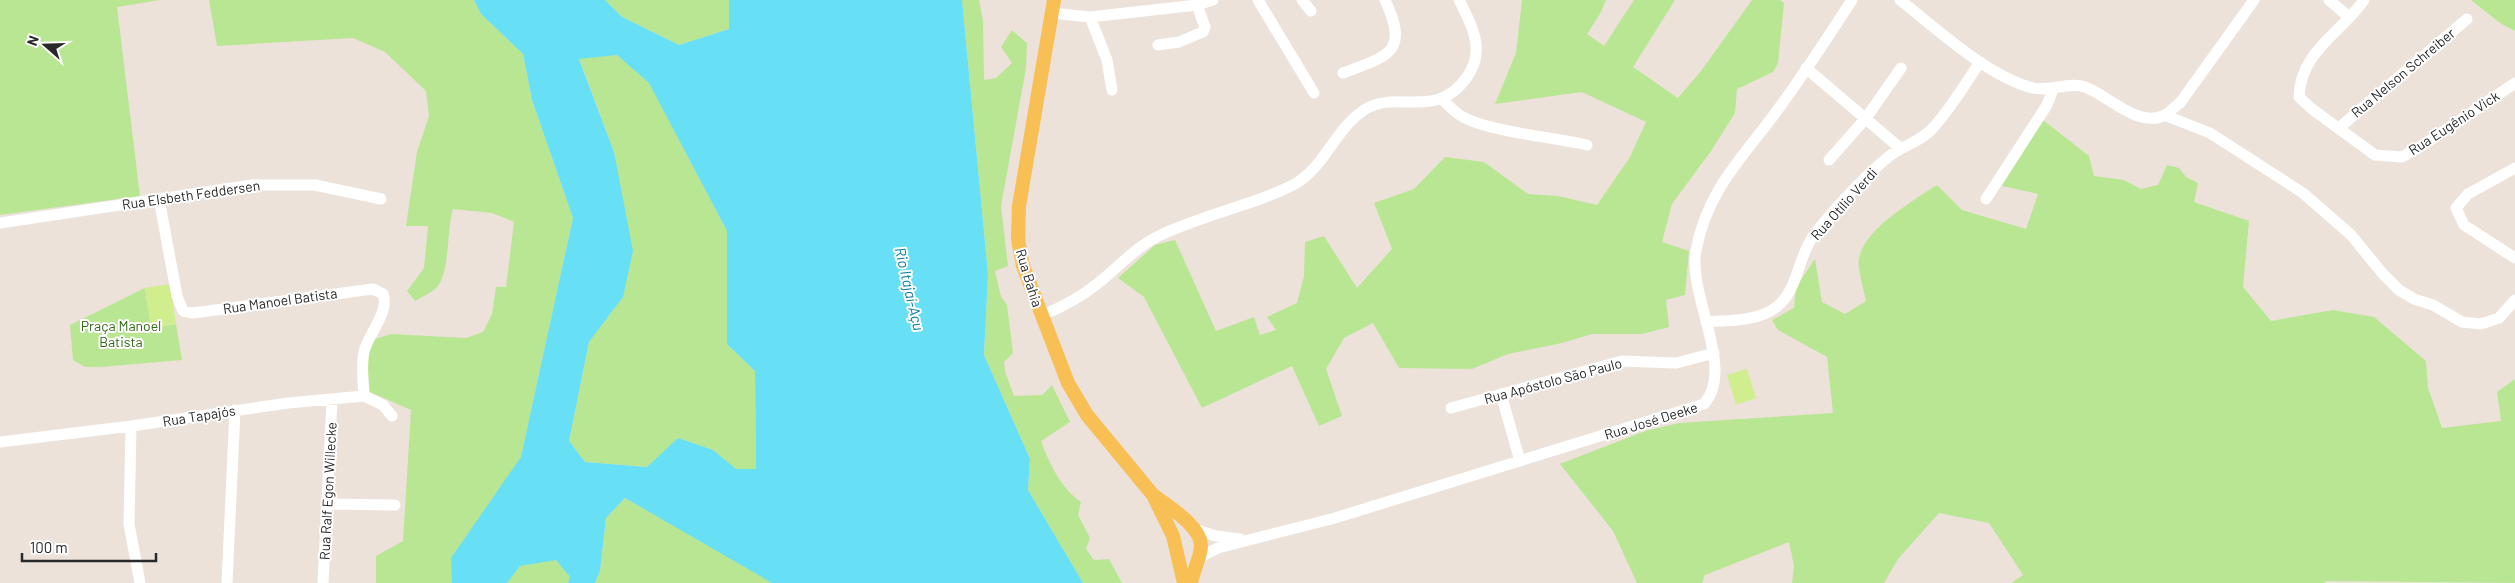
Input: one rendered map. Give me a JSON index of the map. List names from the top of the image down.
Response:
{
  "streets": {
    "main road": ["Rua Bahia"],
    "street": [
      "Rua Nelson Schreiber",
      "Rua Eugênio Vick",
      "Rua Elsbeth Feddersen",
      "Rua Otílio Verdi",
      "Rua Manoel Batista",
      "Rua Apóstolo São Paulo",
      "Rua Tapajós",
      "Rua José Deeke",
      "Rua Ralf Egon Willecke"
    ]
  },
  "crossings": [
    ["Rua Nelson Schreiber", "Rua Eugênio Vick"],
    ["Rua Elsbeth Feddersen", "Rua Manoel Batista"],
    ["Rua Otílio Verdi", "Rua José Deeke"],
    ["Rua Bahia", "Rua José Deeke"],
    ["Rua Manoel Batista", "Rua Tapajós"],
    ["Rua Apóstolo São Paulo", "Rua José Deeke"],
    ["Rua Tapajós", "Rua Ralf Egon Willecke"]
  ],
  "water": ["Rio Itajaí-Açu"],
  "parks": ["Praça Manoel Batista"],
  "scale_bar": "100 m",
  "north": "left"
}
